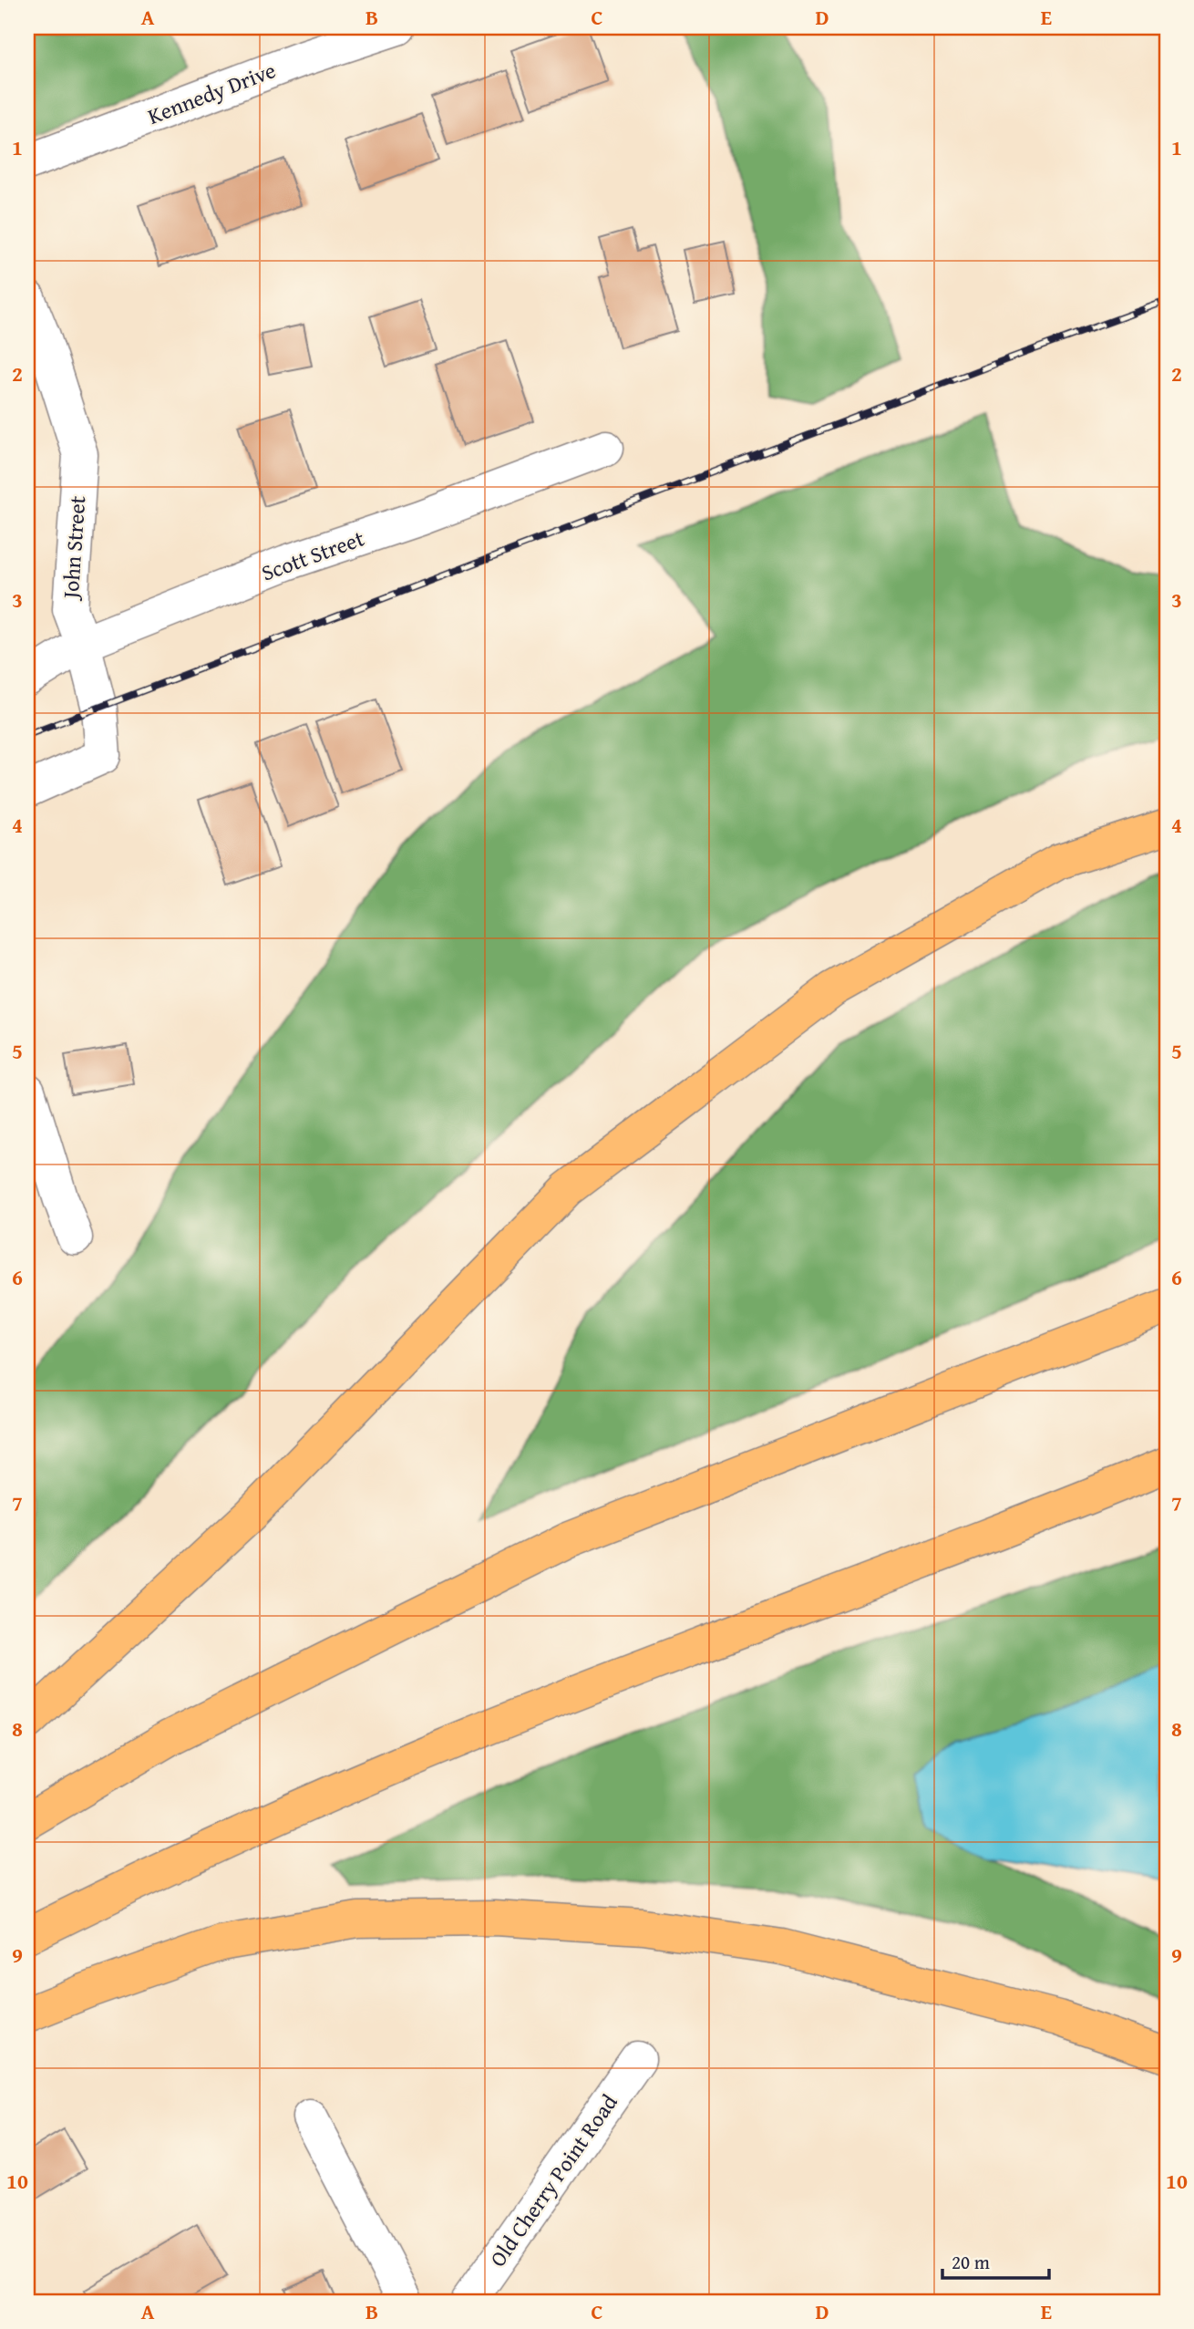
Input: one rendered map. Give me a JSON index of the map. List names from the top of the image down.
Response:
{
  "streets": {
    "street": [
      "Kennedy Drive",
      "John Street",
      "Scott Street",
      "Old Cherry Point Road"
    ]
  },
  "crossings": [
    ["John Street", "Scott Street"]
  ],
  "scale_bar": "20 m",
  "grid": {
    "columns": [
      "A",
      "B",
      "C",
      "D",
      "E"
    ],
    "rows": [
      "1",
      "2",
      "3",
      "4",
      "5",
      "6",
      "7",
      "8",
      "9",
      "10"
    ]
  }
}
